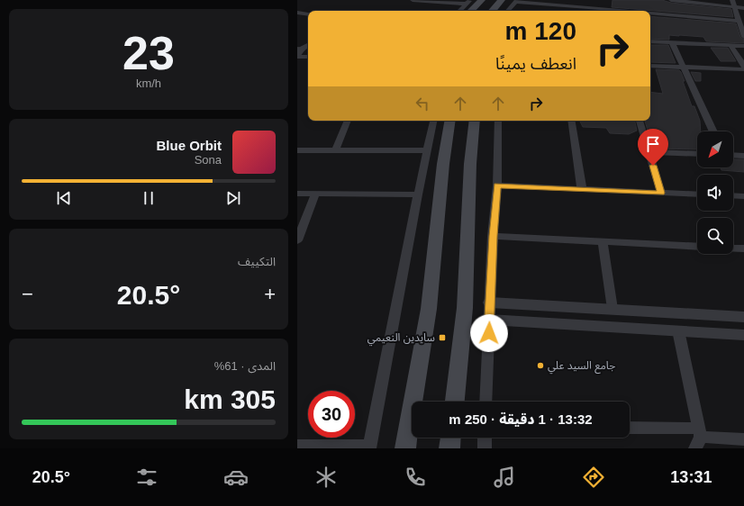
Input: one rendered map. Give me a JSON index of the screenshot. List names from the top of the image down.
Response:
{
  "places": {
    "transit": ["سايدين النعيمي"],
    "other": ["جامع السيد علي"]
  },
  "north": "bottom left",
  "page": {
    "tile": [
      ["23", "km/h"],
      "التكييف",
      ["المدى · 61%", "305 km"]
    ],
    "turn": ["120 m", "انعطف يمينًا"],
    "song": ["Blue Orbit", "Sona"],
    "heat": ["−", "20.5°", "+"],
    "limit": "30",
    "trip": "13:32 · 1 دقيقة · 250 m",
    "tabs": ["13:31", "20.5°"]
  }
}
